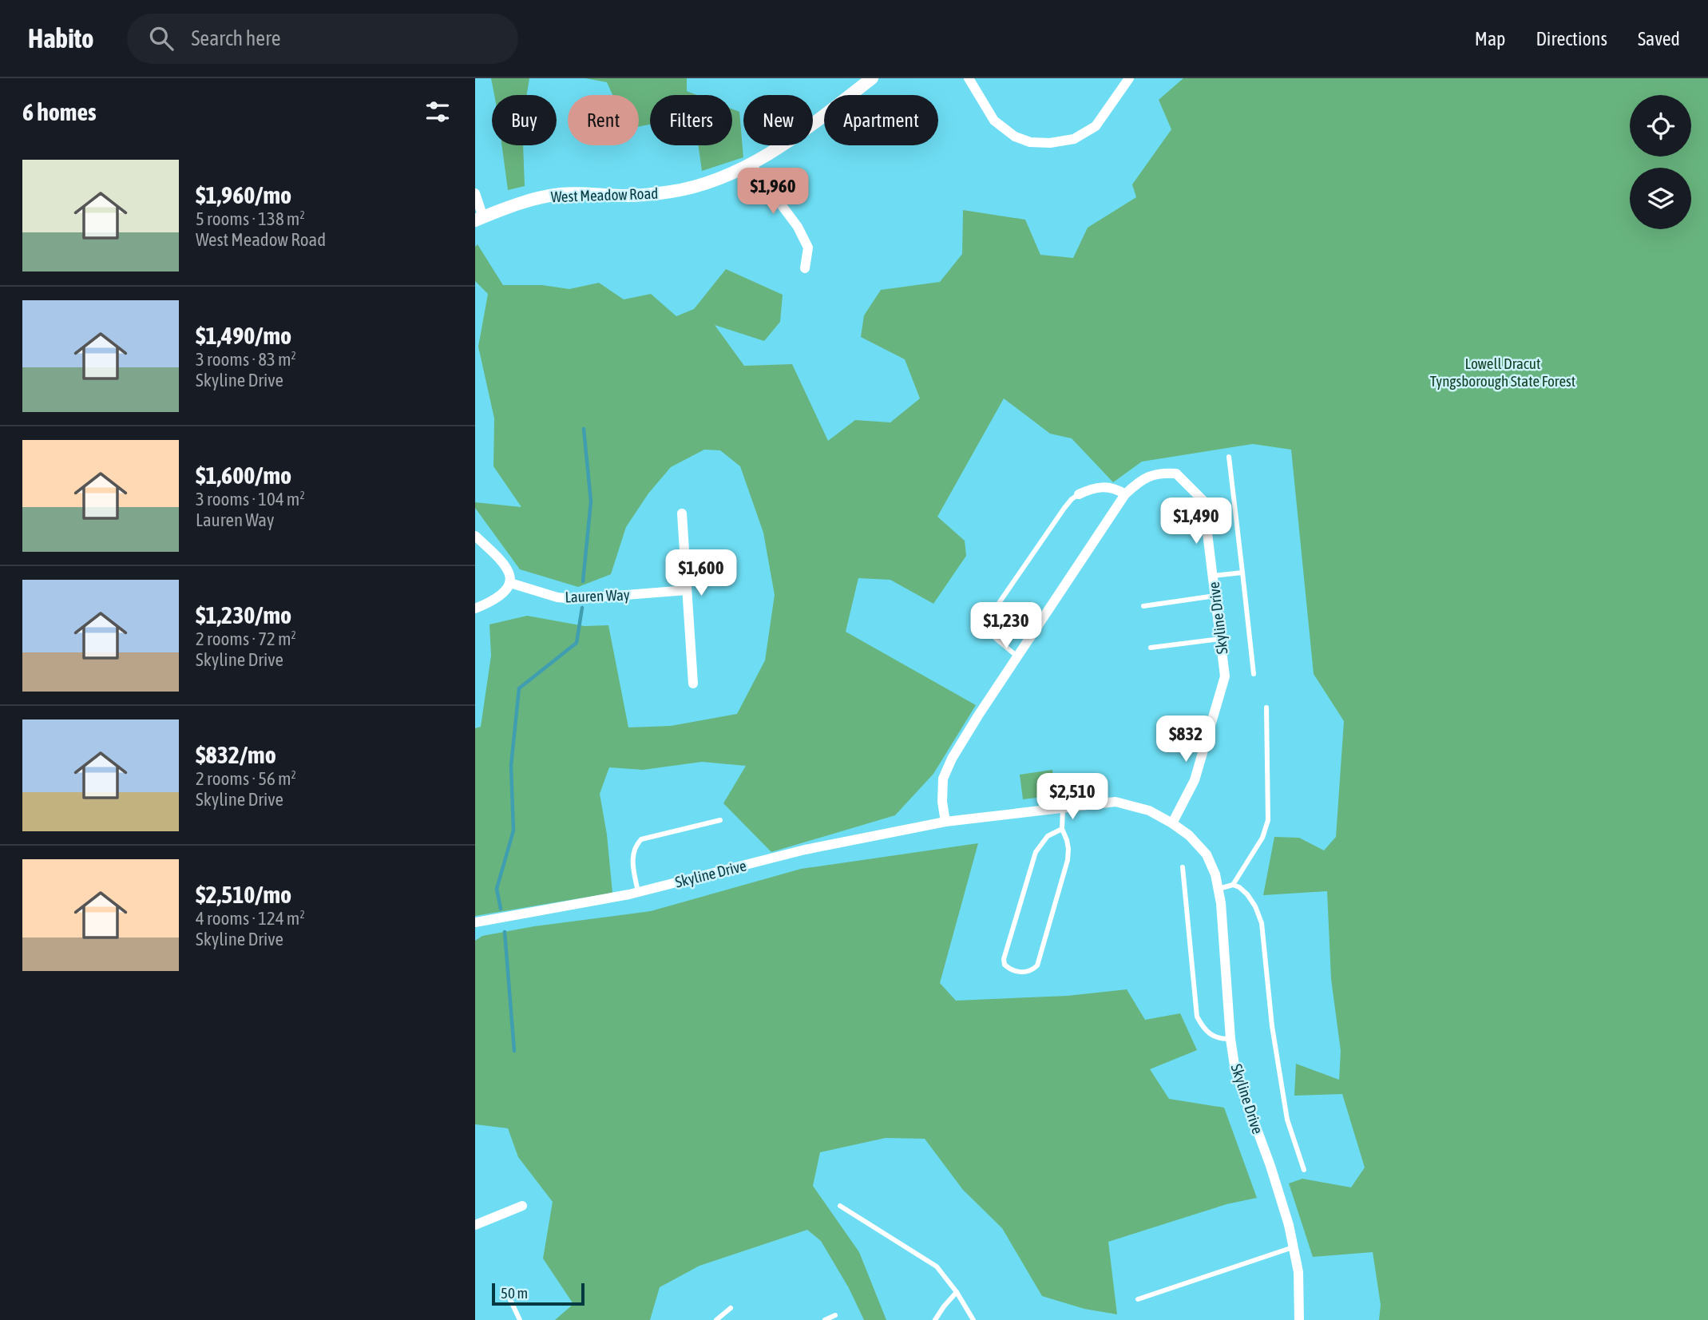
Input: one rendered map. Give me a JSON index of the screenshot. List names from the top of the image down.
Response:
{
  "streets": {
    "street": ["West Meadow Road", "Lauren Way", "Skyline Drive"]
  },
  "parks": ["Lowell Dracut Tyngsborough State Forest"],
  "scale_bar": "50 m",
  "page": {
    "header": "Habito",
    "search": "Search here",
    "nav": ["Map", "Directions", "Saved"],
    "heading": "6 homes",
    "chip": [
      "Buy",
      "Rent",
      "Filters",
      "New",
      "Apartment"
    ],
    "list": [
      {
        "name": "$1,960/mo",
        "note": "5 rooms · 138 m² · West Meadow Road"
      },
      {
        "name": "$1,490/mo",
        "note": "3 rooms · 83 m² · Skyline Drive"
      },
      {
        "name": "$1,600/mo",
        "note": "3 rooms · 104 m² · Lauren Way"
      },
      {
        "name": "$1,230/mo",
        "note": "2 rooms · 72 m² · Skyline Drive"
      },
      {
        "name": "$832/mo",
        "note": "2 rooms · 56 m² · Skyline Drive"
      },
      {
        "name": "$2,510/mo",
        "note": "4 rooms · 124 m² · Skyline Drive"
      }
    ],
    "price": [
      "$1,960",
      "$1,490",
      "$1,600",
      "$1,230",
      "$832",
      "$2,510"
    ],
    "scale": "50 m"
  }
}
